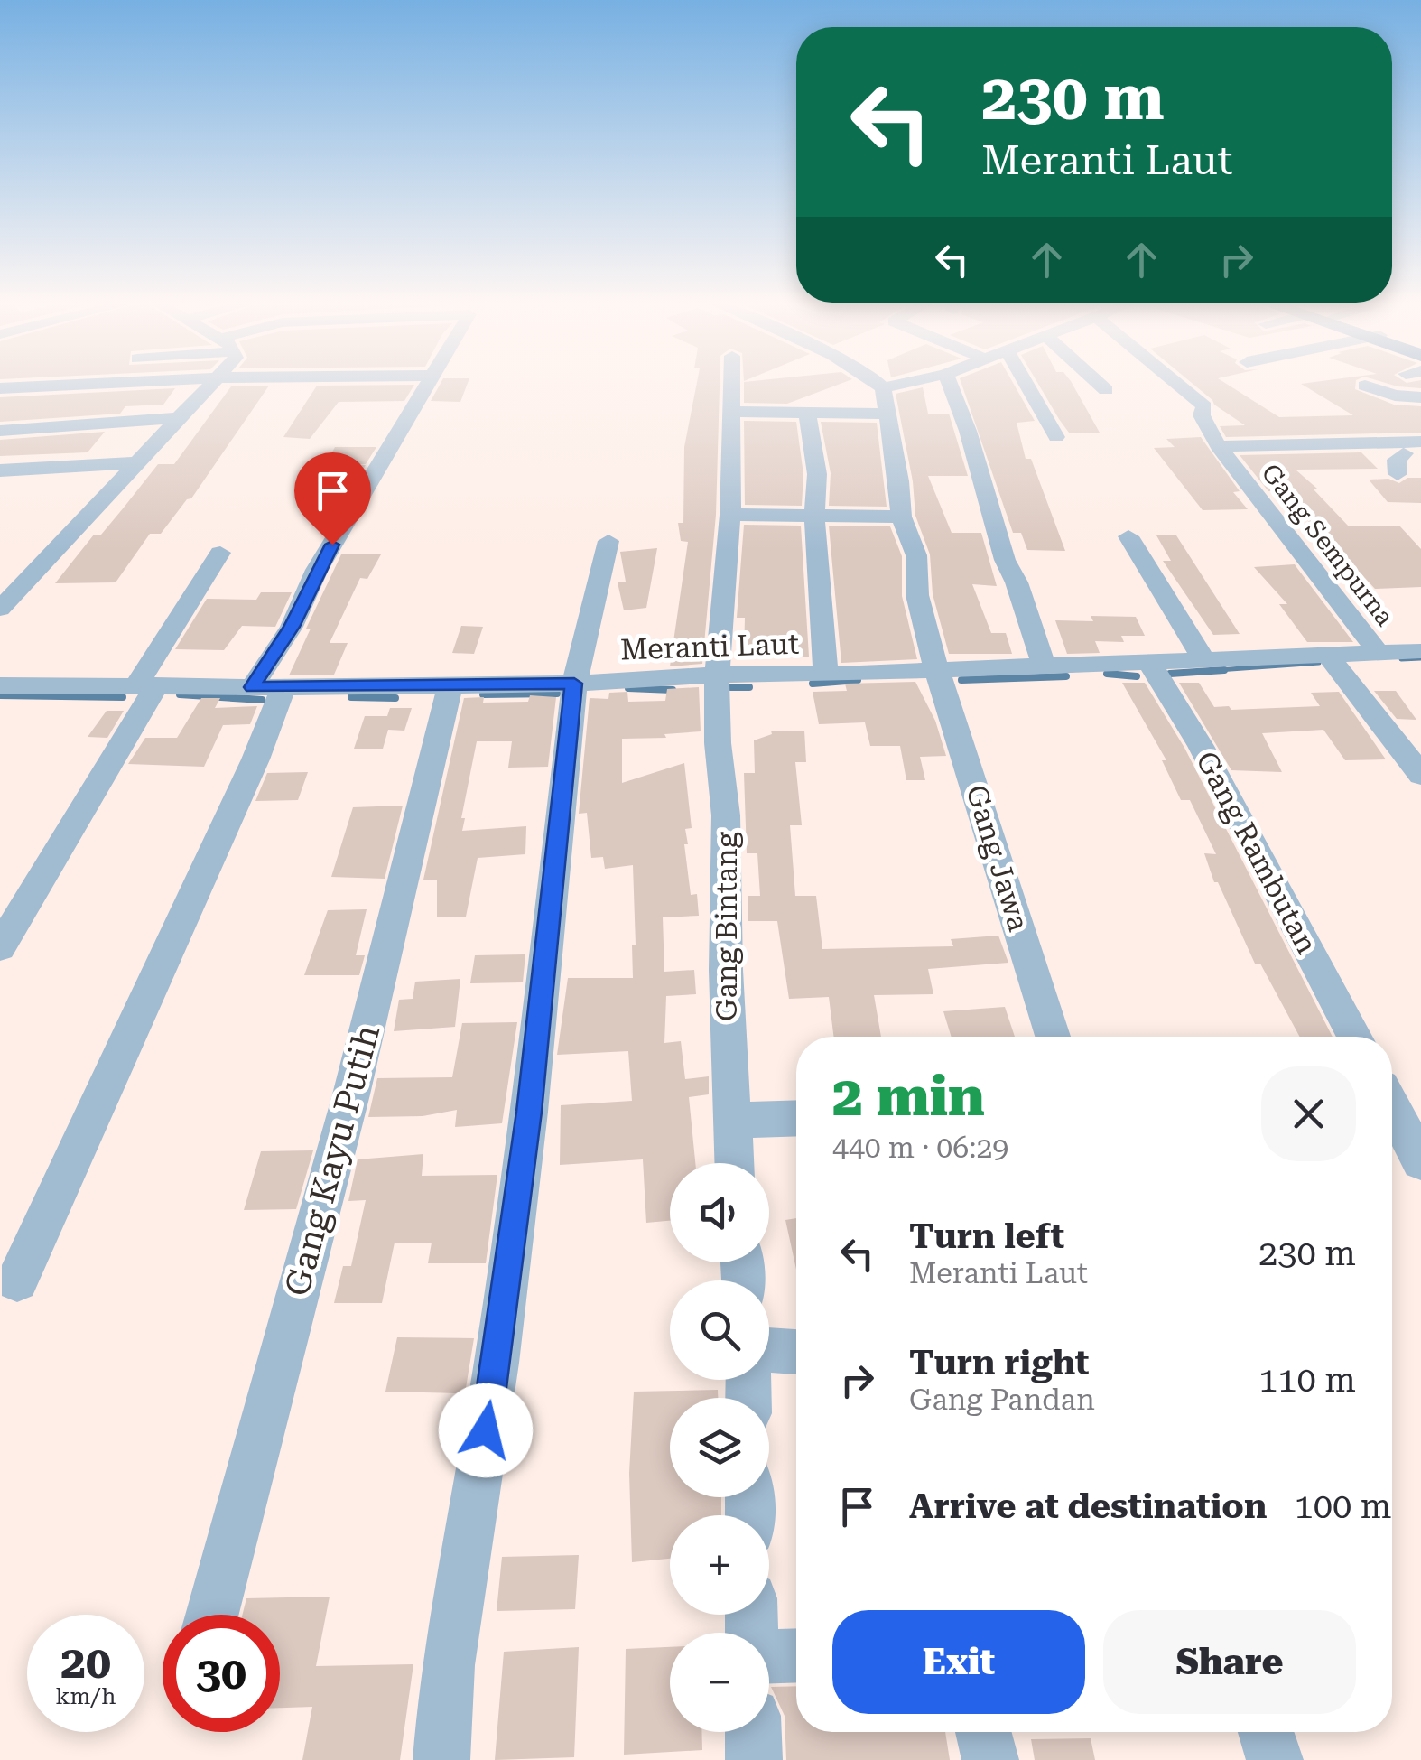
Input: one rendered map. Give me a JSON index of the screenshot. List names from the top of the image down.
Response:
{
  "streets": {
    "street": [
      "Gang Sempurna",
      "Meranti Laut",
      "Gang Rambutan",
      "Gang Jawa",
      "Gang Bintang",
      "Gang Kayu Putih"
    ]
  },
  "crossings": [
    ["Gang Sempurna", "Meranti Laut"],
    ["Meranti Laut", "Gang Rambutan"],
    ["Meranti Laut", "Gang Jawa"],
    ["Meranti Laut", "Gang Bintang"],
    ["Meranti Laut", "Gang Kayu Putih"]
  ],
  "page": {
    "turn": ["230 m", "Meranti Laut"],
    "heading": ["2 min", "440 m · 06:29"],
    "map_buttons": ["+", "−"],
    "list": [
      {
        "name": "Turn left",
        "note": "Meranti Laut",
        "value": "230 m"
      },
      {
        "name": "Turn right",
        "note": "Gang Pandan",
        "value": "110 m"
      },
      {
        "name": "Arrive at destination",
        "value": "100 m"
      }
    ],
    "buttons": ["Exit", "Share"],
    "speed": "20 km/h",
    "limit": "30"
  }
}
